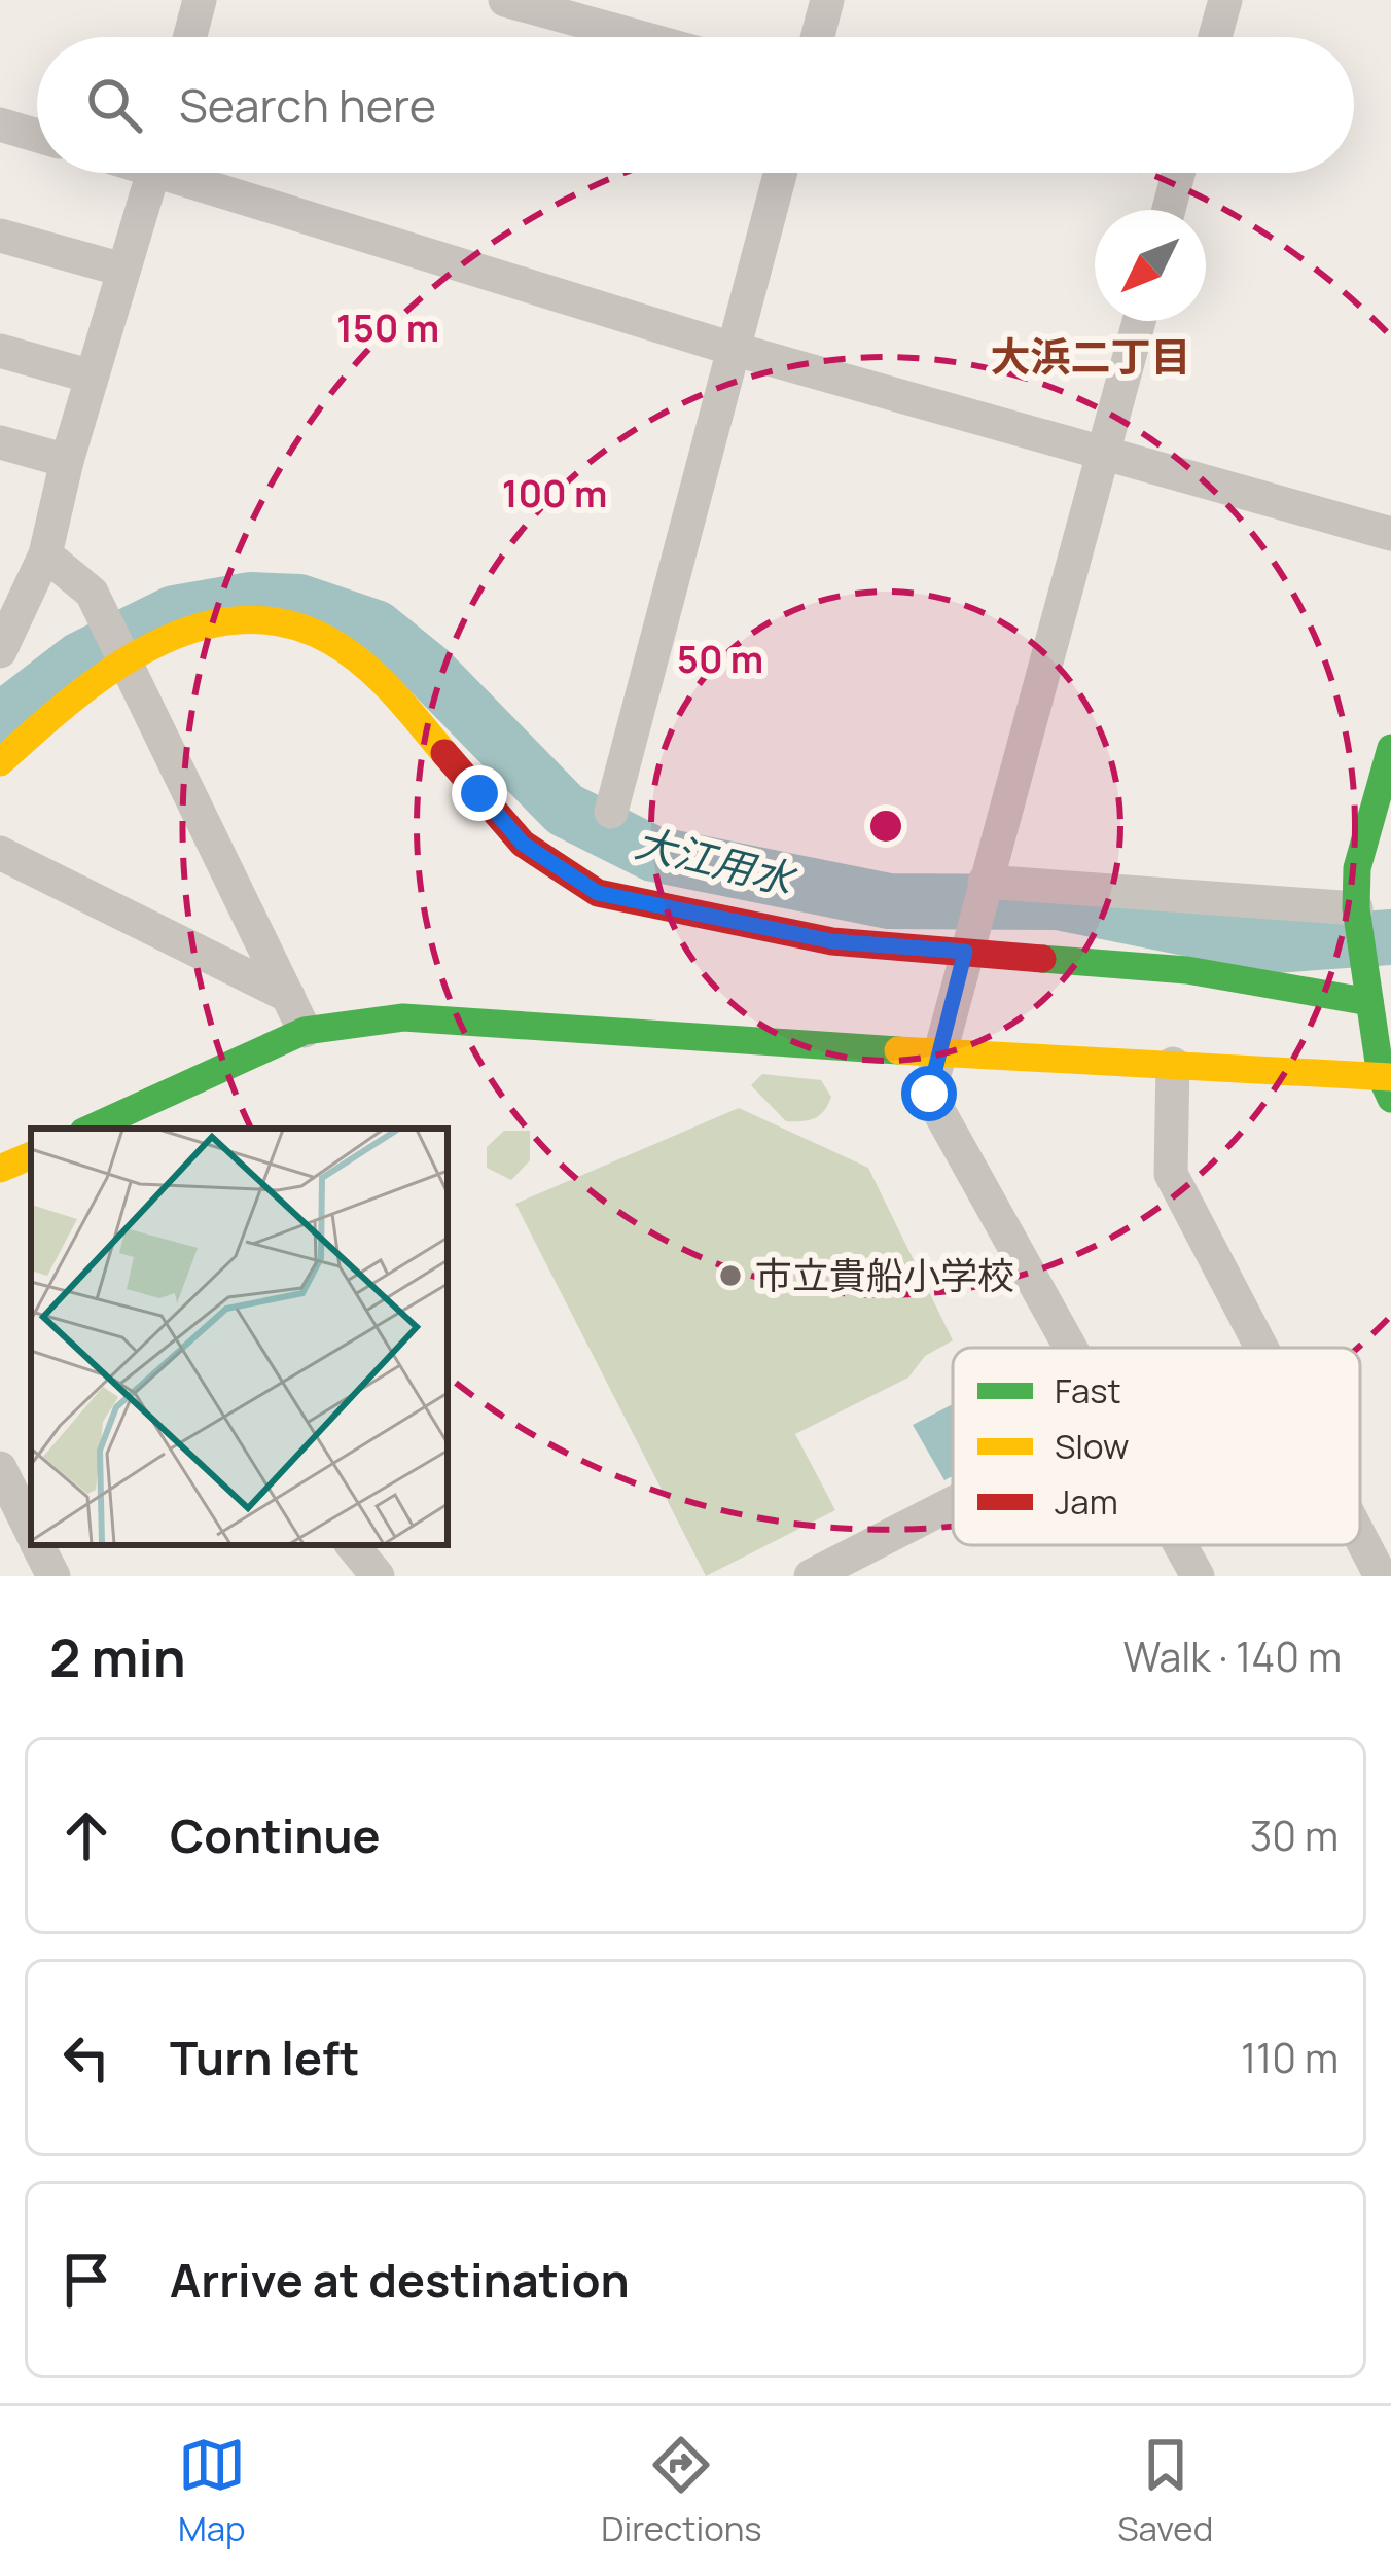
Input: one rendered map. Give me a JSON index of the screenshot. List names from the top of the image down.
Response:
{
  "districts": ["大浜二丁目"],
  "water": ["大江用水"],
  "places": ["市立貴船小学校"],
  "legend": ["Fast", "Slow", "Jam"],
  "north": "bottom left",
  "page": {
    "search": "Search here",
    "heading": ["2 min", "Walk · 140 m"],
    "list": [
      ["Continue", "30 m"],
      ["Turn left", "110 m"],
      "Arrive at destination"
    ],
    "nav": ["Map", "Directions", "Saved"]
  },
  "rings": ["150 m", "100 m", "50 m"]
}
